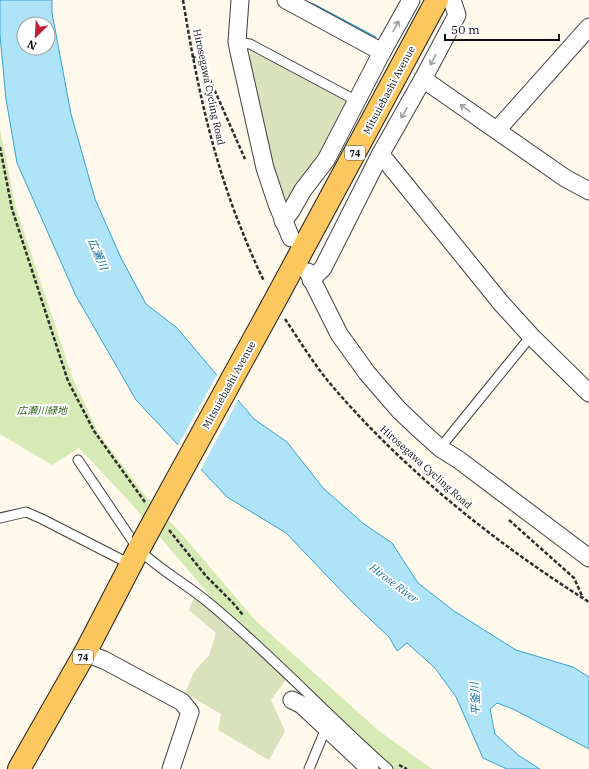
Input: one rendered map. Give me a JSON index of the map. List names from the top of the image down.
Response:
{
  "streets": {
    "main road": ["Mitsuiebashi Avenue", "74"],
    "path": ["Hirosegawa Cycling Road"]
  },
  "crossings": [
    ["Hirosegawa Cycling Road", "Mitsuiebashi Avenue"]
  ],
  "water": ["広瀬川", "Hirose River", "平釜川"],
  "parks": ["広瀬川緑地"],
  "scale_bar": "50 m",
  "north": "bottom left"
}
